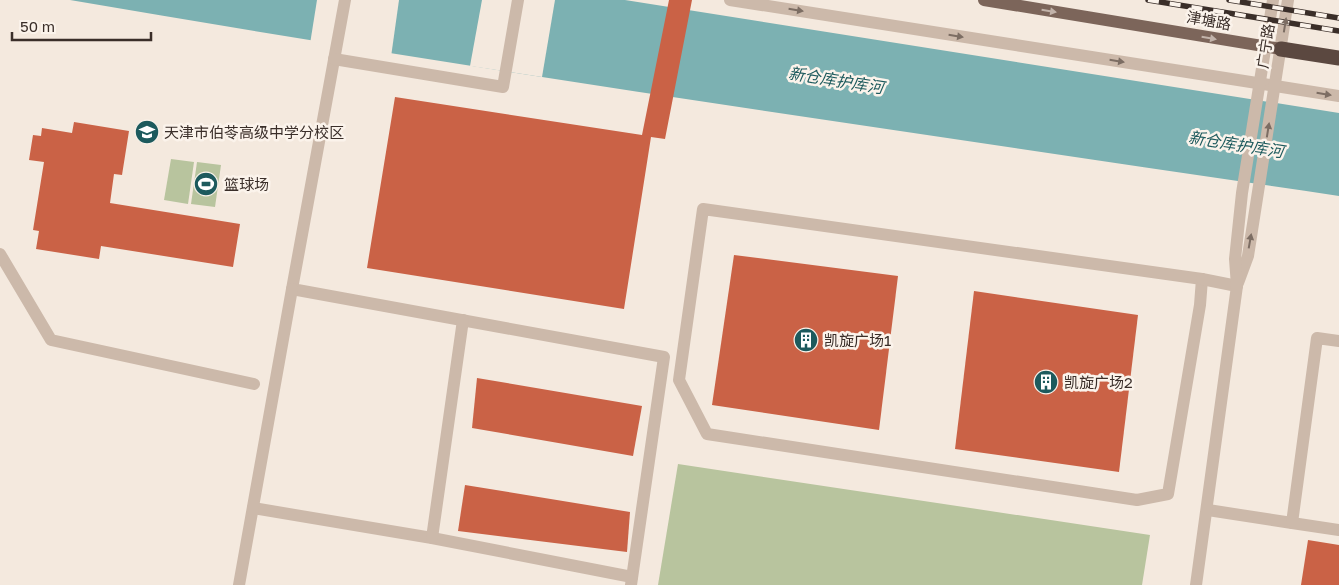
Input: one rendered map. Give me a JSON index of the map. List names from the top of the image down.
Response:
{
  "streets": {
    "highway": ["津塘路"],
    "street": ["广宁路"]
  },
  "crossings": [
    ["津塘路", "广宁路"]
  ],
  "one_way": ["津塘路"],
  "water": ["新仓库护库河"],
  "places": {
    "school or university": ["天津市伯苓高级中学分校区"],
    "sports": ["篮球场"],
    "building": ["凯旋广场1", "凯旋广场2"]
  },
  "scale_bar": "50 m"
}
